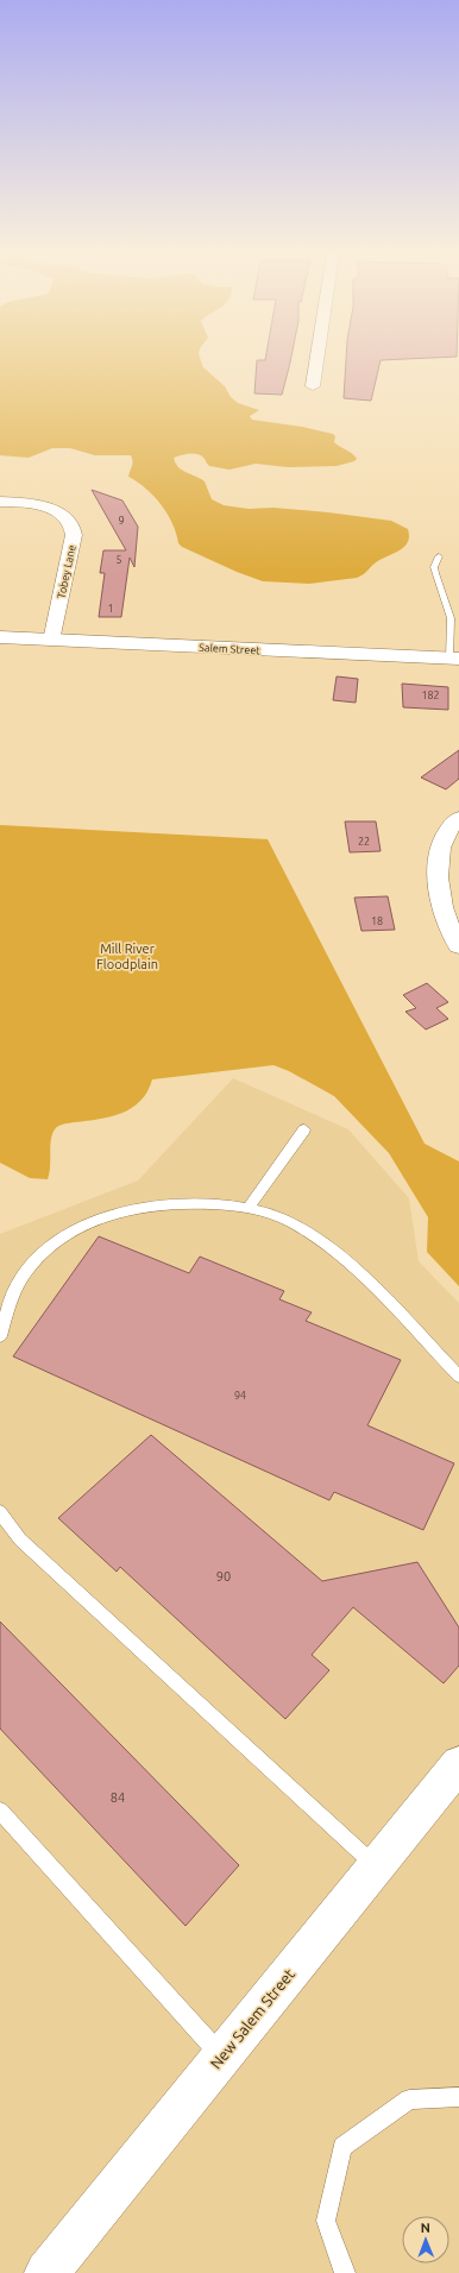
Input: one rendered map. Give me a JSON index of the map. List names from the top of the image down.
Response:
{
  "streets": {
    "main road": ["Salem Street", "New Salem Street"],
    "street": ["Tobey Lane"]
  },
  "crossings": [
    ["Tobey Lane", "Salem Street"]
  ],
  "parks": ["Mill River Floodplain"],
  "house_numbers": [
    "9",
    "5",
    "1",
    "182",
    "22",
    "18",
    "94",
    "90",
    "84"
  ],
  "north": "top"
}
